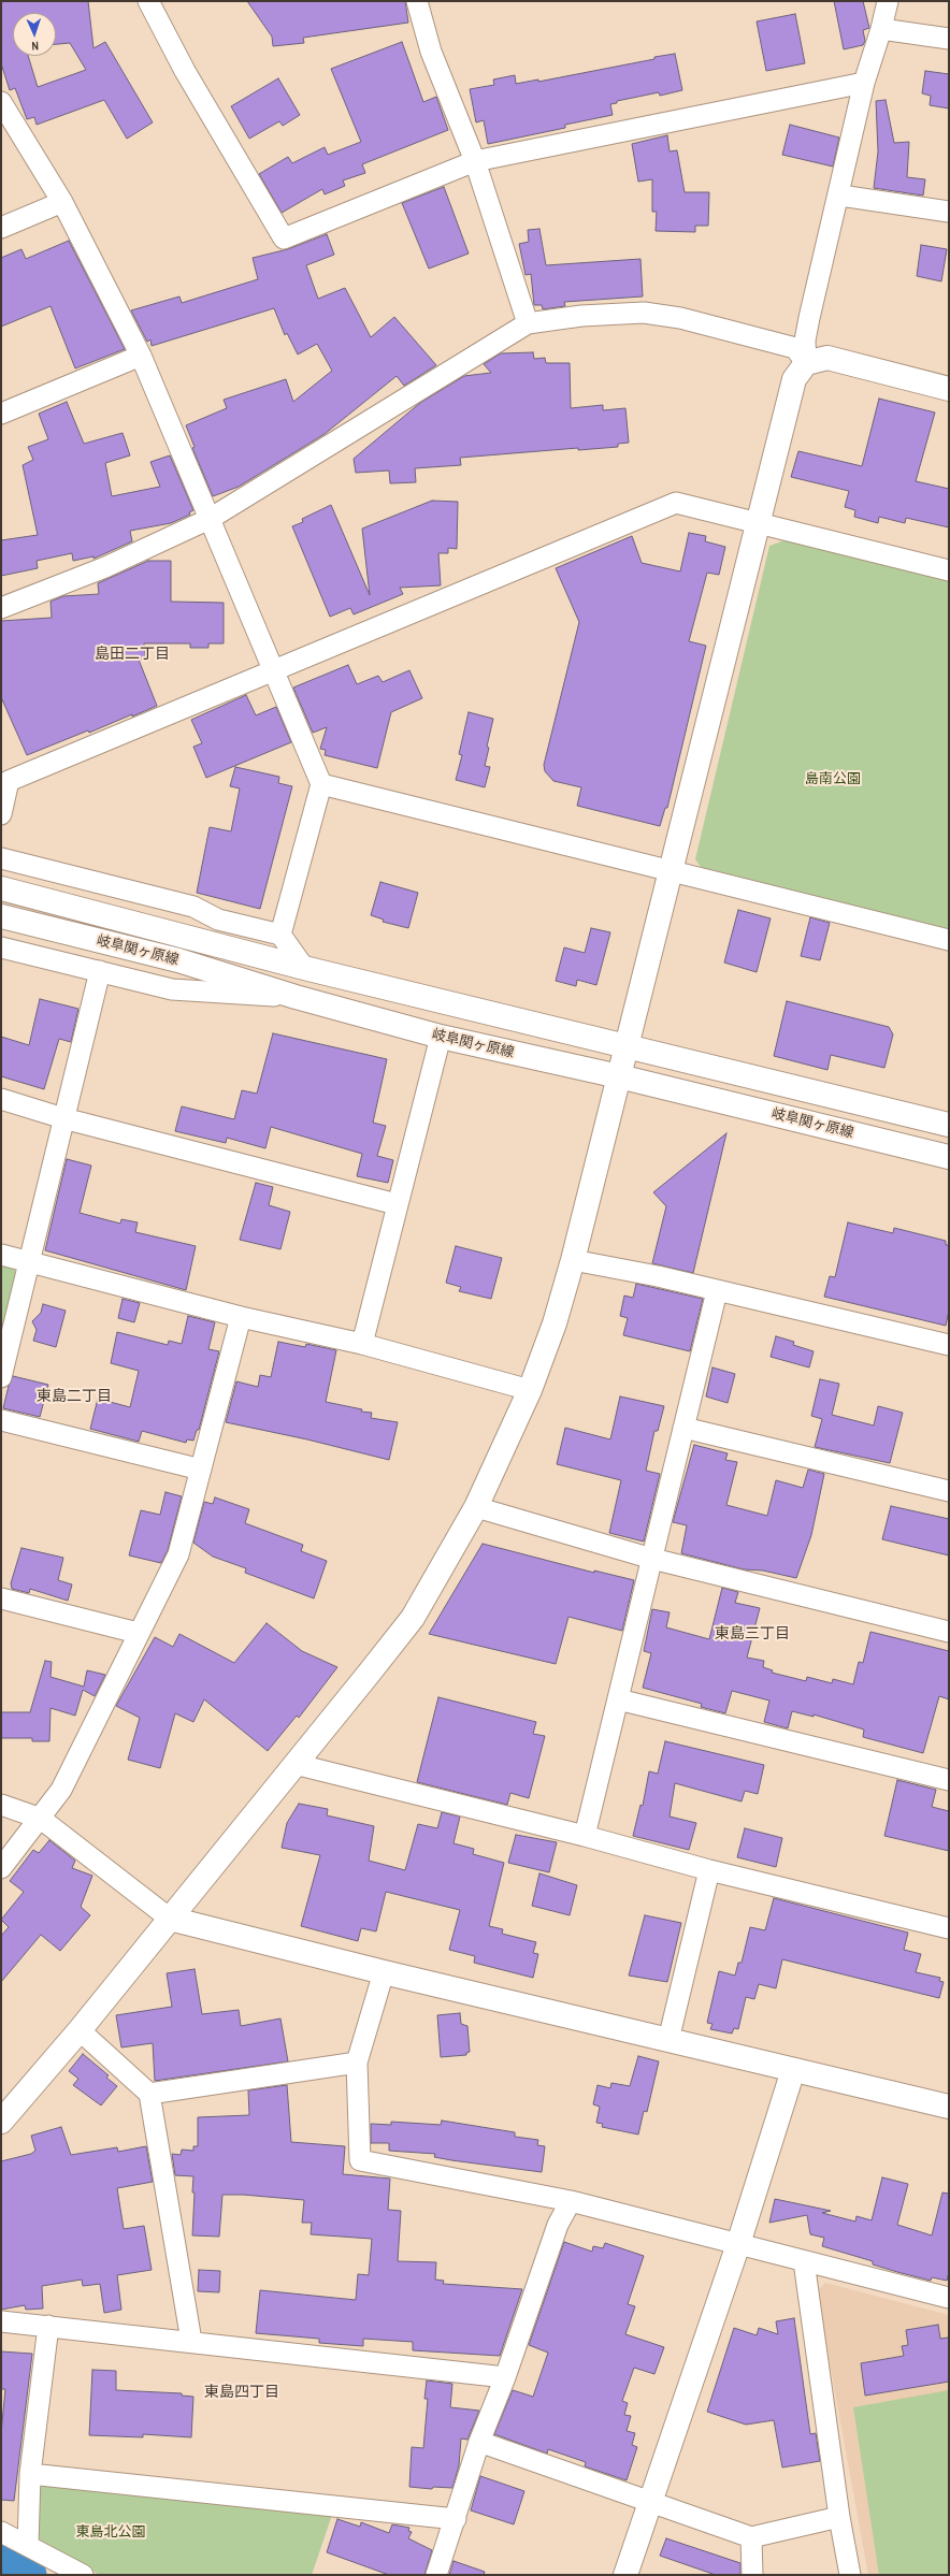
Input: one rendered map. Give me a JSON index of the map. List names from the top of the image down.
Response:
{
  "streets": {
    "street": ["岐阜関ヶ原線"]
  },
  "districts": [
    "島田二丁目",
    "東島二丁目",
    "東島三丁目",
    "東島四丁目"
  ],
  "parks": ["島南公園", "東島北公園"],
  "north": "bottom"
}
